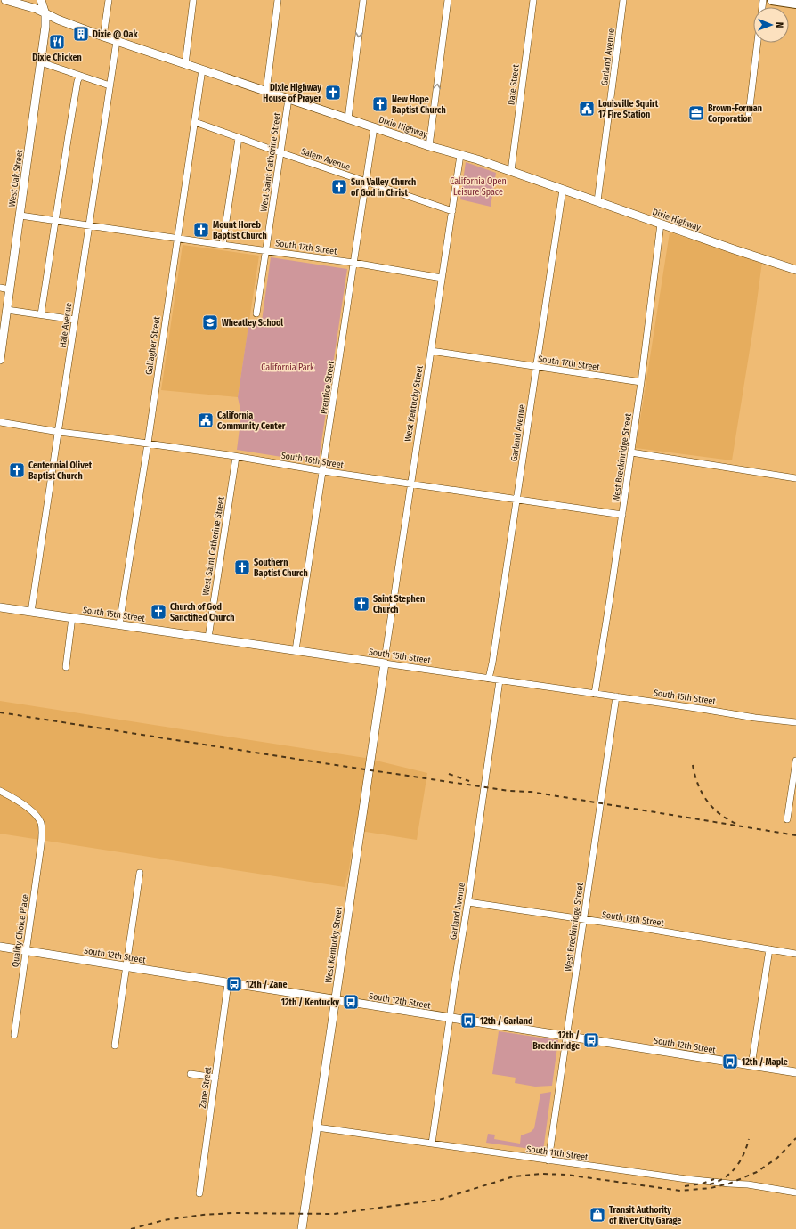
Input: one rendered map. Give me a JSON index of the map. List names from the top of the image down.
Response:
{
  "streets": {
    "street": [
      "Garland Avenue",
      "Date Street",
      "Dixie Highway",
      "Salem Avenue",
      "West Saint Catherine Street",
      "West Oak Street",
      "South 17th Street",
      "Hale Avenue",
      "Gallagher Street",
      "Prentice Street",
      "West Kentucky Street",
      "West Breckinridge Street",
      "South 16th Street",
      "South 15th Street",
      "South 13th Street",
      "Quality Choice Place",
      "South 12th Street",
      "Zane Street",
      "South 11th Street"
    ]
  },
  "crossings": [
    ["Garland Avenue", "Dixie Highway"],
    ["Garland Avenue", "South 17th Street"],
    ["Garland Avenue", "South 16th Street"],
    ["Garland Avenue", "South 15th Street"],
    ["Garland Avenue", "South 13th Street"],
    ["Garland Avenue", "South 12th Street"],
    ["Garland Avenue", "South 11th Street"],
    ["Date Street", "Dixie Highway"],
    ["Dixie Highway", "West Saint Catherine Street"],
    ["Dixie Highway", "West Oak Street"],
    ["Dixie Highway", "Hale Avenue"],
    ["Dixie Highway", "Gallagher Street"],
    ["Dixie Highway", "Prentice Street"],
    ["Dixie Highway", "West Kentucky Street"],
    ["Dixie Highway", "West Breckinridge Street"],
    ["Salem Avenue", "West Saint Catherine Street"],
    ["Salem Avenue", "Gallagher Street"],
    ["Salem Avenue", "Prentice Street"],
    ["Salem Avenue", "West Kentucky Street"],
    ["West Saint Catherine Street", "South 17th Street"],
    ["West Saint Catherine Street", "South 16th Street"],
    ["West Saint Catherine Street", "South 15th Street"],
    ["West Oak Street", "South 17th Street"],
    ["South 17th Street", "Hale Avenue"],
    ["South 17th Street", "Gallagher Street"],
    ["South 17th Street", "Prentice Street"],
    ["South 17th Street", "West Kentucky Street"],
    ["South 17th Street", "West Breckinridge Street"],
    ["Hale Avenue", "South 16th Street"],
    ["Hale Avenue", "South 15th Street"],
    ["Gallagher Street", "South 16th Street"],
    ["Gallagher Street", "South 15th Street"],
    ["Prentice Street", "South 16th Street"],
    ["Prentice Street", "South 15th Street"],
    ["West Kentucky Street", "South 16th Street"],
    ["West Kentucky Street", "South 15th Street"],
    ["West Kentucky Street", "South 12th Street"],
    ["West Kentucky Street", "South 11th Street"],
    ["West Breckinridge Street", "South 16th Street"],
    ["West Breckinridge Street", "South 15th Street"],
    ["West Breckinridge Street", "South 13th Street"],
    ["West Breckinridge Street", "South 12th Street"],
    ["West Breckinridge Street", "South 11th Street"],
    ["Quality Choice Place", "South 12th Street"],
    ["South 12th Street", "Zane Street"]
  ],
  "parks": ["California Open Leisure Space", "California Park"],
  "places": {
    "building": ["Dixie @ Oak"],
    "restaurant": ["Dixie Chicken"],
    "church": [
      "Dixie Highway House of Prayer",
      "New Hope Baptist Church",
      "Sun Valley Church of God in Christ",
      "Mount Horeb Baptist Church",
      "Centennial Olivet Baptist Church",
      "Southern Baptist Church",
      "Saint Stephen Church",
      "Church of God Sanctified Church"
    ],
    "public building": ["Louisville Squirt 17 Fire Station", "California Community Center"],
    "office": ["Brown-Forman Corporation"],
    "school or university": ["Wheatley School"],
    "bus stop": [
      "12th / Zane",
      "12th / Kentucky",
      "12th / Garland",
      "12th / Breckinridge",
      "12th / Maple"
    ],
    "shop": ["Transit Authority of River City Garage"]
  },
  "north": "right"
}
